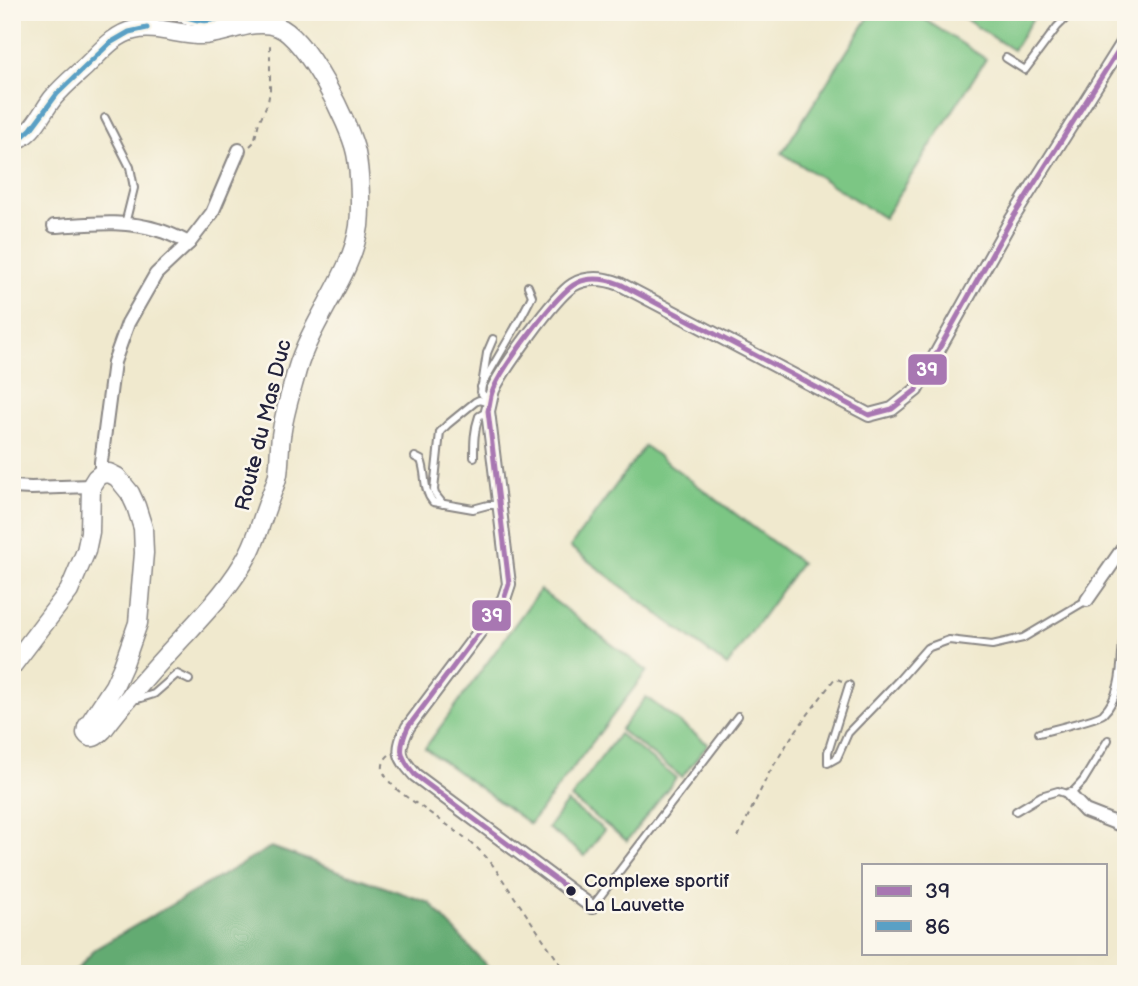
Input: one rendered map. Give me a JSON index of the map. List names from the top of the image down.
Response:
{
  "streets": {
    "street": ["Route du Mas Duc"]
  },
  "places": ["Complexe sportif La Lauvette"],
  "lines": ["transit line 86", "transit line 39"],
  "legend": ["39", "86"]
}
